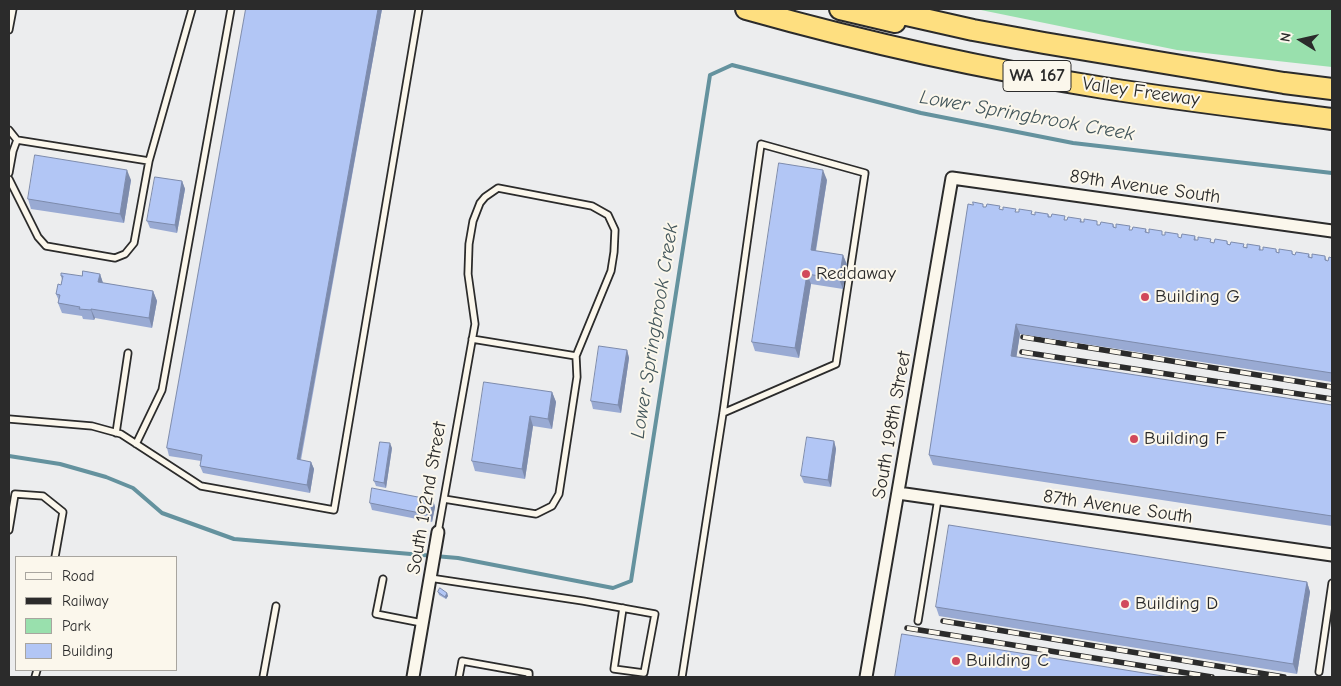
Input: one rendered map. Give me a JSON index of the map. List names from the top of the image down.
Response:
{
  "streets": {
    "highway": ["WA 167", "Valley Freeway"],
    "street": [
      "89th Avenue South",
      "South 198th Street",
      "South 192nd Street",
      "87th Avenue South"
    ]
  },
  "crossings": [
    ["89th Avenue South", "South 198th Street"],
    ["South 198th Street", "87th Avenue South"]
  ],
  "water": ["Lower Springbrook Creek"],
  "places": [
    "Reddaway",
    "Building G",
    "Building F",
    "Building D",
    "Building C"
  ],
  "legend": [
    "Road",
    "Railway",
    "Park",
    "Building"
  ],
  "north": "left"
}
